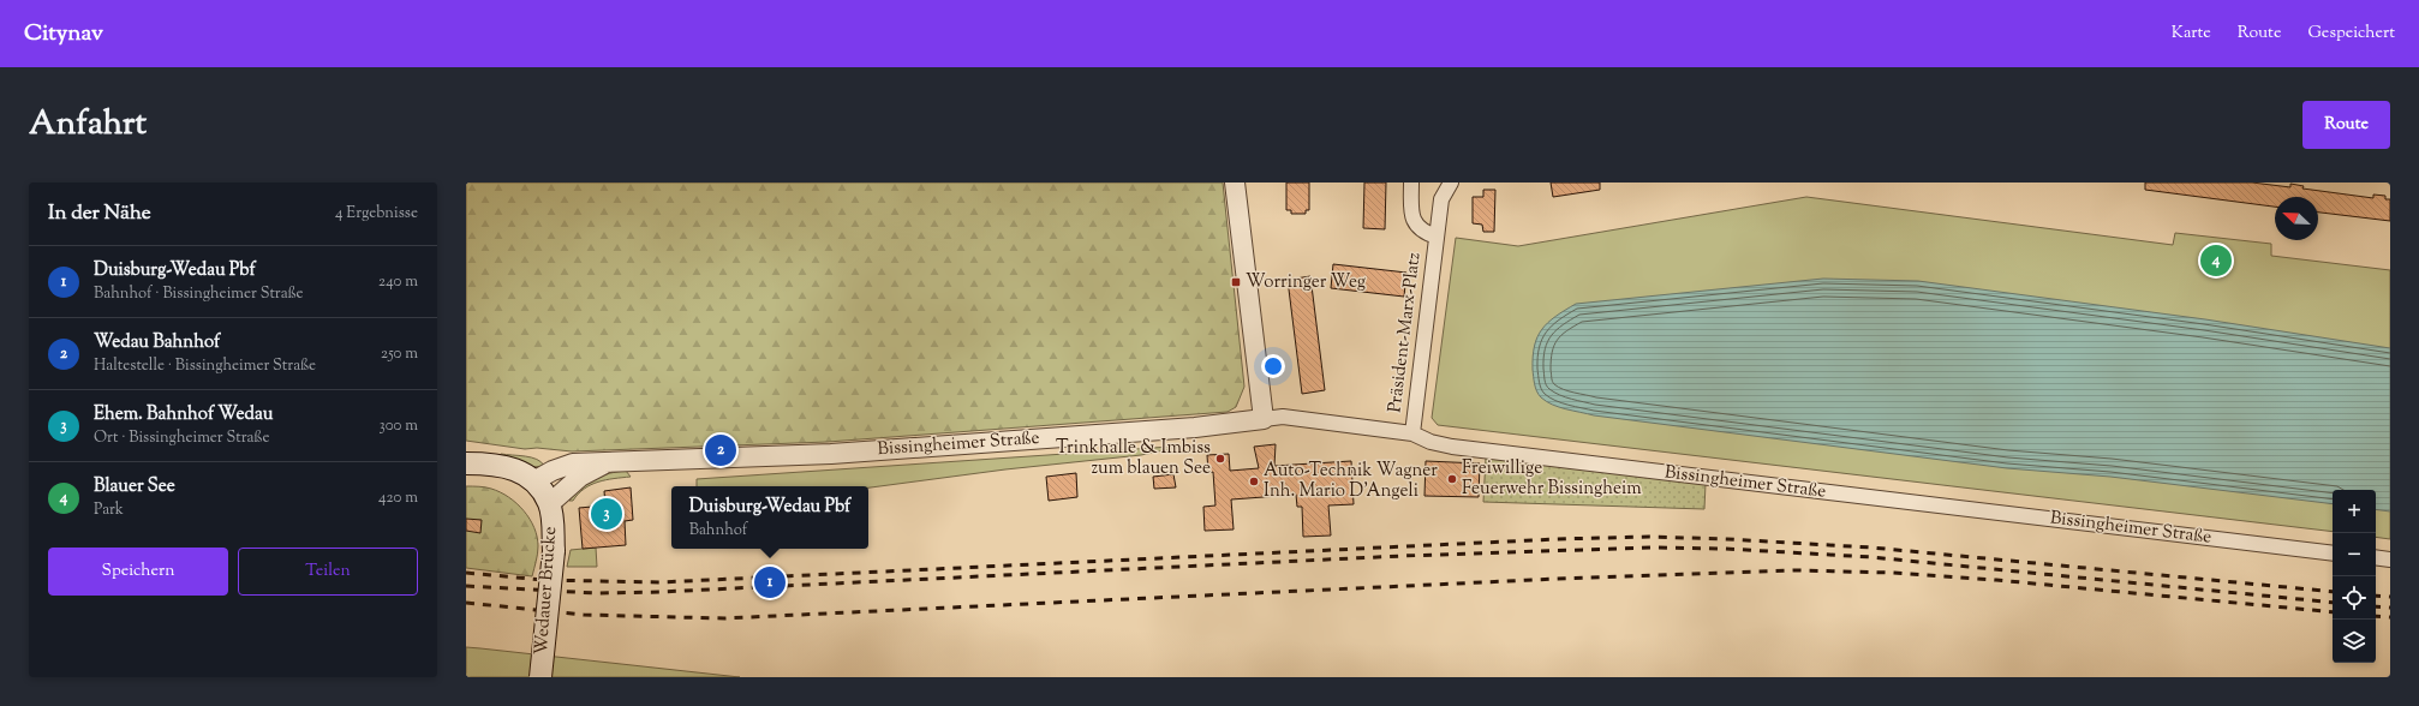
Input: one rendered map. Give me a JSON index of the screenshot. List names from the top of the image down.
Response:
{
  "streets": {
    "main road": ["Wedauer Brücke"],
    "street": ["Präsident-Marx-Platz", "Bissingheimer Straße"]
  },
  "crossings": [
    ["Präsident-Marx-Platz", "Bissingheimer Straße"],
    ["Bissingheimer Straße", "Wedauer Brücke"]
  ],
  "places": {
    "transit": ["Worringer Weg"],
    "other": ["Trinkhalle & Imbiss zum blauen See", "Freiwillige Feuerwehr Bissingheim", "Auto-Technik Wagner Inh. Mario D'Angeli"]
  },
  "north": "top left",
  "page": {
    "header": "Citynav",
    "nav": ["Karte", "Route", "Gespeichert"],
    "title": "Anfahrt",
    "buttons": [
      "Route",
      ["Speichern", "Teilen"]
    ],
    "heading": ["In der Nähe", "4 Ergebnisse"],
    "pins": [
      "4",
      "2",
      "3",
      "1"
    ],
    "list": [
      {
        "mark": "1",
        "name": "Duisburg-Wedau Pbf",
        "note": "Bahnhof · Bissingheimer Straße",
        "value": "240 m"
      },
      {
        "mark": "2",
        "name": "Wedau Bahnhof",
        "note": "Haltestelle · Bissingheimer Straße",
        "value": "250 m"
      },
      {
        "mark": "3",
        "name": "Ehem. Bahnhof Wedau",
        "note": "Ort · Bissingheimer Straße",
        "value": "300 m"
      },
      {
        "mark": "4",
        "name": "Blauer See",
        "note": "Park",
        "value": "420 m"
      }
    ],
    "popup": ["Duisburg-Wedau Pbf", "Bahnhof"],
    "map_buttons": ["+", "−"]
  }
}
